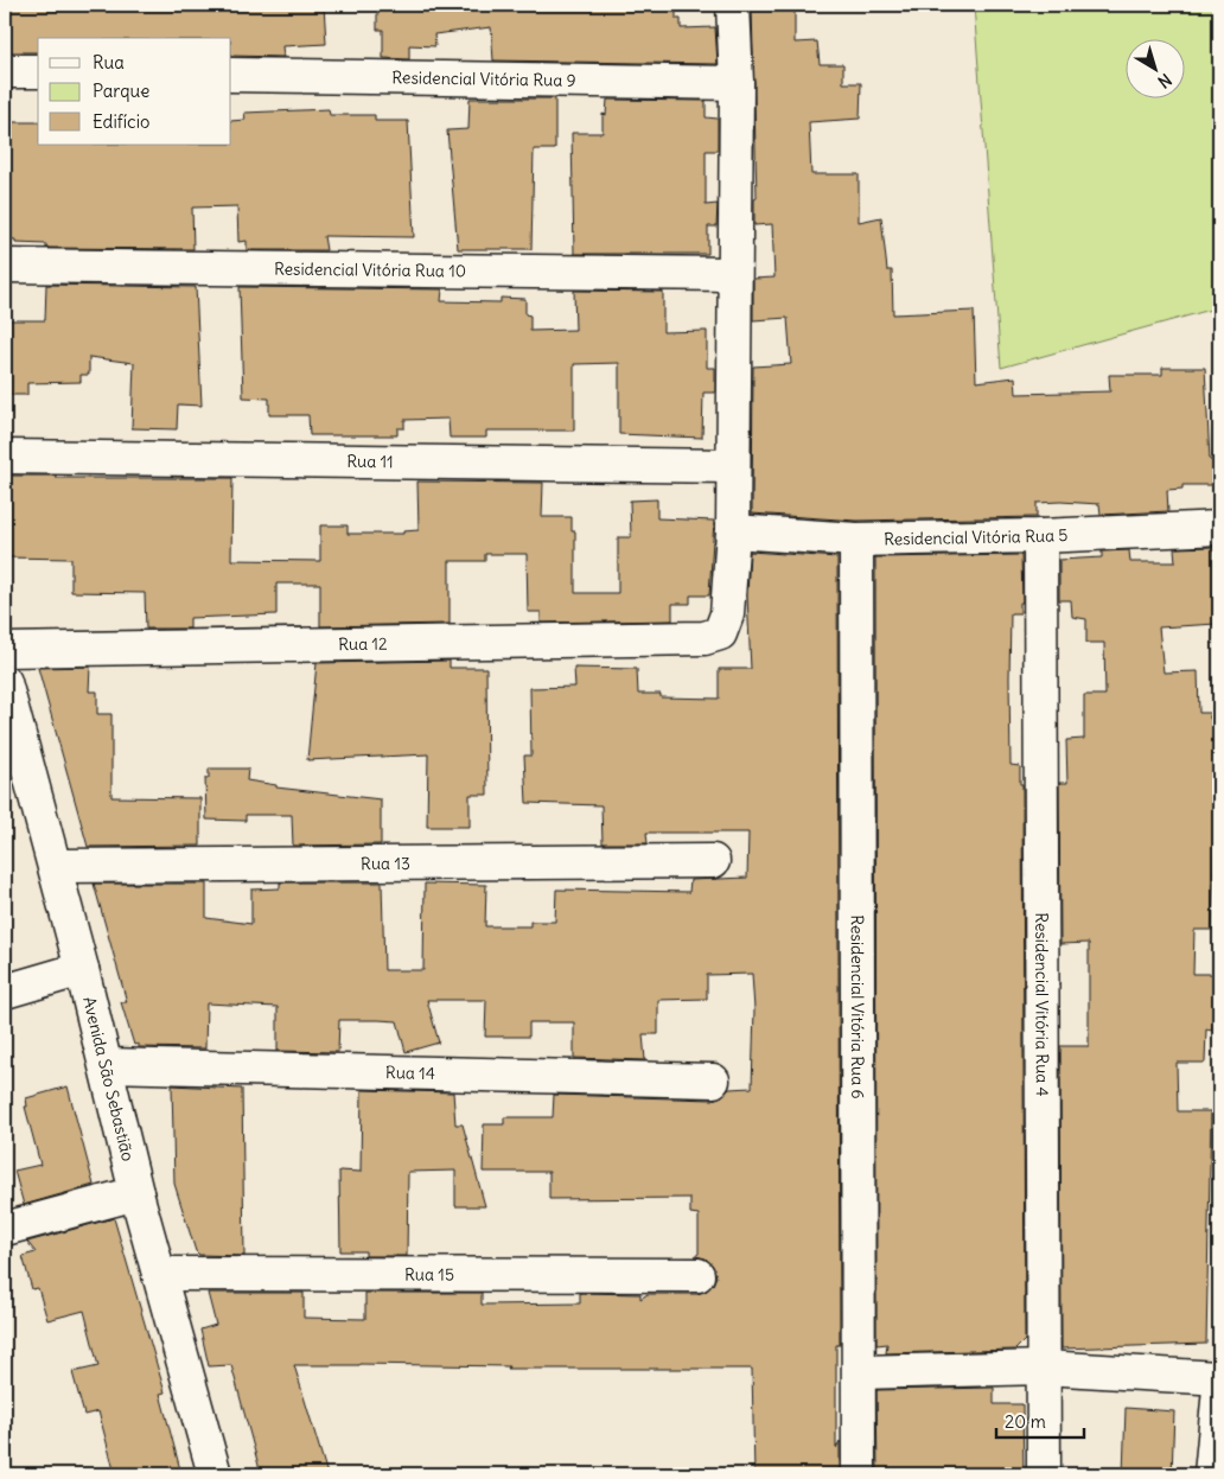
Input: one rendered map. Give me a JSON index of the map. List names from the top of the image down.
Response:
{
  "streets": {
    "street": [
      "Residencial Vitória Rua 9",
      "Residencial Vitória Rua 10",
      "Rua 11",
      "Residencial Vitória Rua 5",
      "Rua 12",
      "Rua 13",
      "Residencial Vitória Rua 4",
      "Residencial Vitória Rua 6",
      "Rua 14",
      "Avenida São Sebastião",
      "Rua 15"
    ]
  },
  "crossings": [
    ["Residencial Vitória Rua 5", "Rua 12"],
    ["Residencial Vitória Rua 5", "Residencial Vitória Rua 4"],
    ["Residencial Vitória Rua 5", "Residencial Vitória Rua 6"],
    ["Rua 13", "Avenida São Sebastião"],
    ["Rua 14", "Avenida São Sebastião"],
    ["Avenida São Sebastião", "Rua 15"]
  ],
  "legend": ["Rua", "Parque", "Edifício"],
  "scale_bar": "20 m",
  "north": "bottom right"
}
